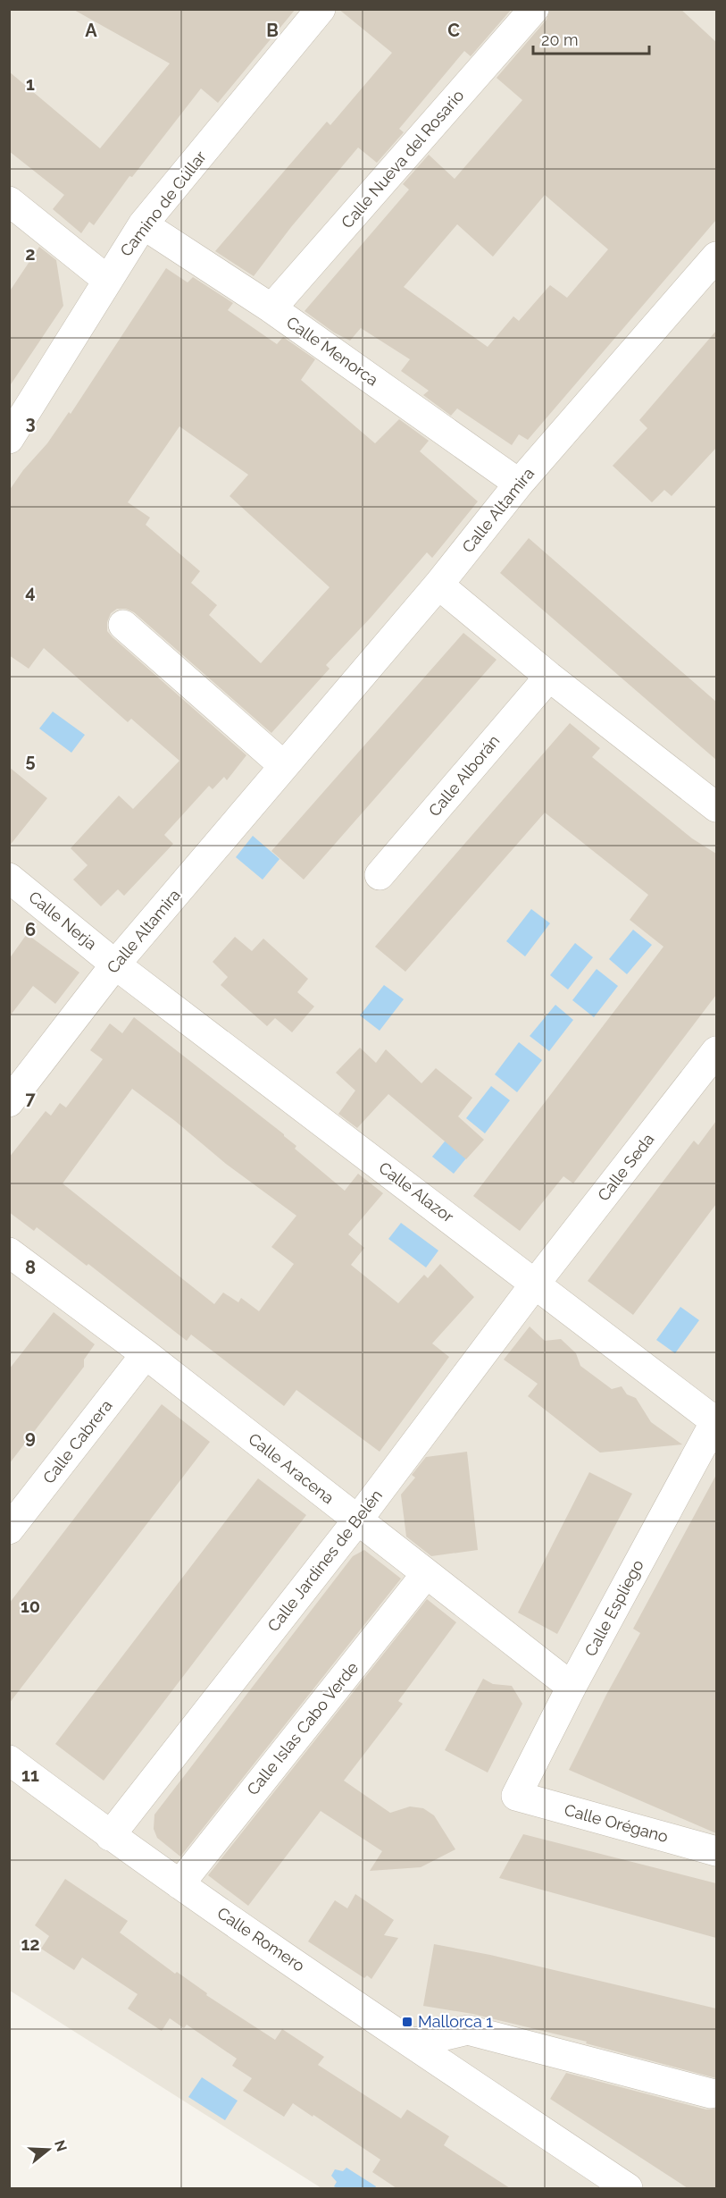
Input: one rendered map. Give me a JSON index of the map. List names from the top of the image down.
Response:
{
  "streets": {
    "street": [
      "Calle Nueva del Rosario",
      "Camino de Cúllar",
      "Calle Menorca",
      "Calle Altamira",
      "Calle Alborán",
      "Calle Nerja",
      "Calle Seda",
      "Calle Alazor",
      "Calle Cabrera",
      "Calle Aracena",
      "Calle Jardines de Belén",
      "Calle Espliego",
      "Calle Islas Cabo Verde",
      "Calle Orégano",
      "Calle Romero"
    ]
  },
  "crossings": [
    ["Calle Nueva del Rosario", "Calle Menorca"],
    ["Camino de Cúllar", "Calle Menorca"],
    ["Calle Menorca", "Calle Altamira"],
    ["Calle Altamira", "Calle Nerja"],
    ["Calle Altamira", "Calle Alazor"],
    ["Calle Nerja", "Calle Alazor"],
    ["Calle Seda", "Calle Alazor"],
    ["Calle Seda", "Calle Jardines de Belén"],
    ["Calle Alazor", "Calle Jardines de Belén"],
    ["Calle Alazor", "Calle Espliego"],
    ["Calle Cabrera", "Calle Aracena"],
    ["Calle Aracena", "Calle Jardines de Belén"],
    ["Calle Aracena", "Calle Espliego"],
    ["Calle Aracena", "Calle Islas Cabo Verde"],
    ["Calle Jardines de Belén", "Calle Romero"],
    ["Calle Espliego", "Calle Orégano"],
    ["Calle Islas Cabo Verde", "Calle Romero"]
  ],
  "places": {
    "transit": ["Mallorca 1"]
  },
  "scale_bar": "20 m",
  "north": "right",
  "grid": {
    "columns": ["A", "B", "C"],
    "rows": [
      "1",
      "2",
      "3",
      "4",
      "5",
      "6",
      "7",
      "8",
      "9",
      "10",
      "11",
      "12"
    ]
  }
}
